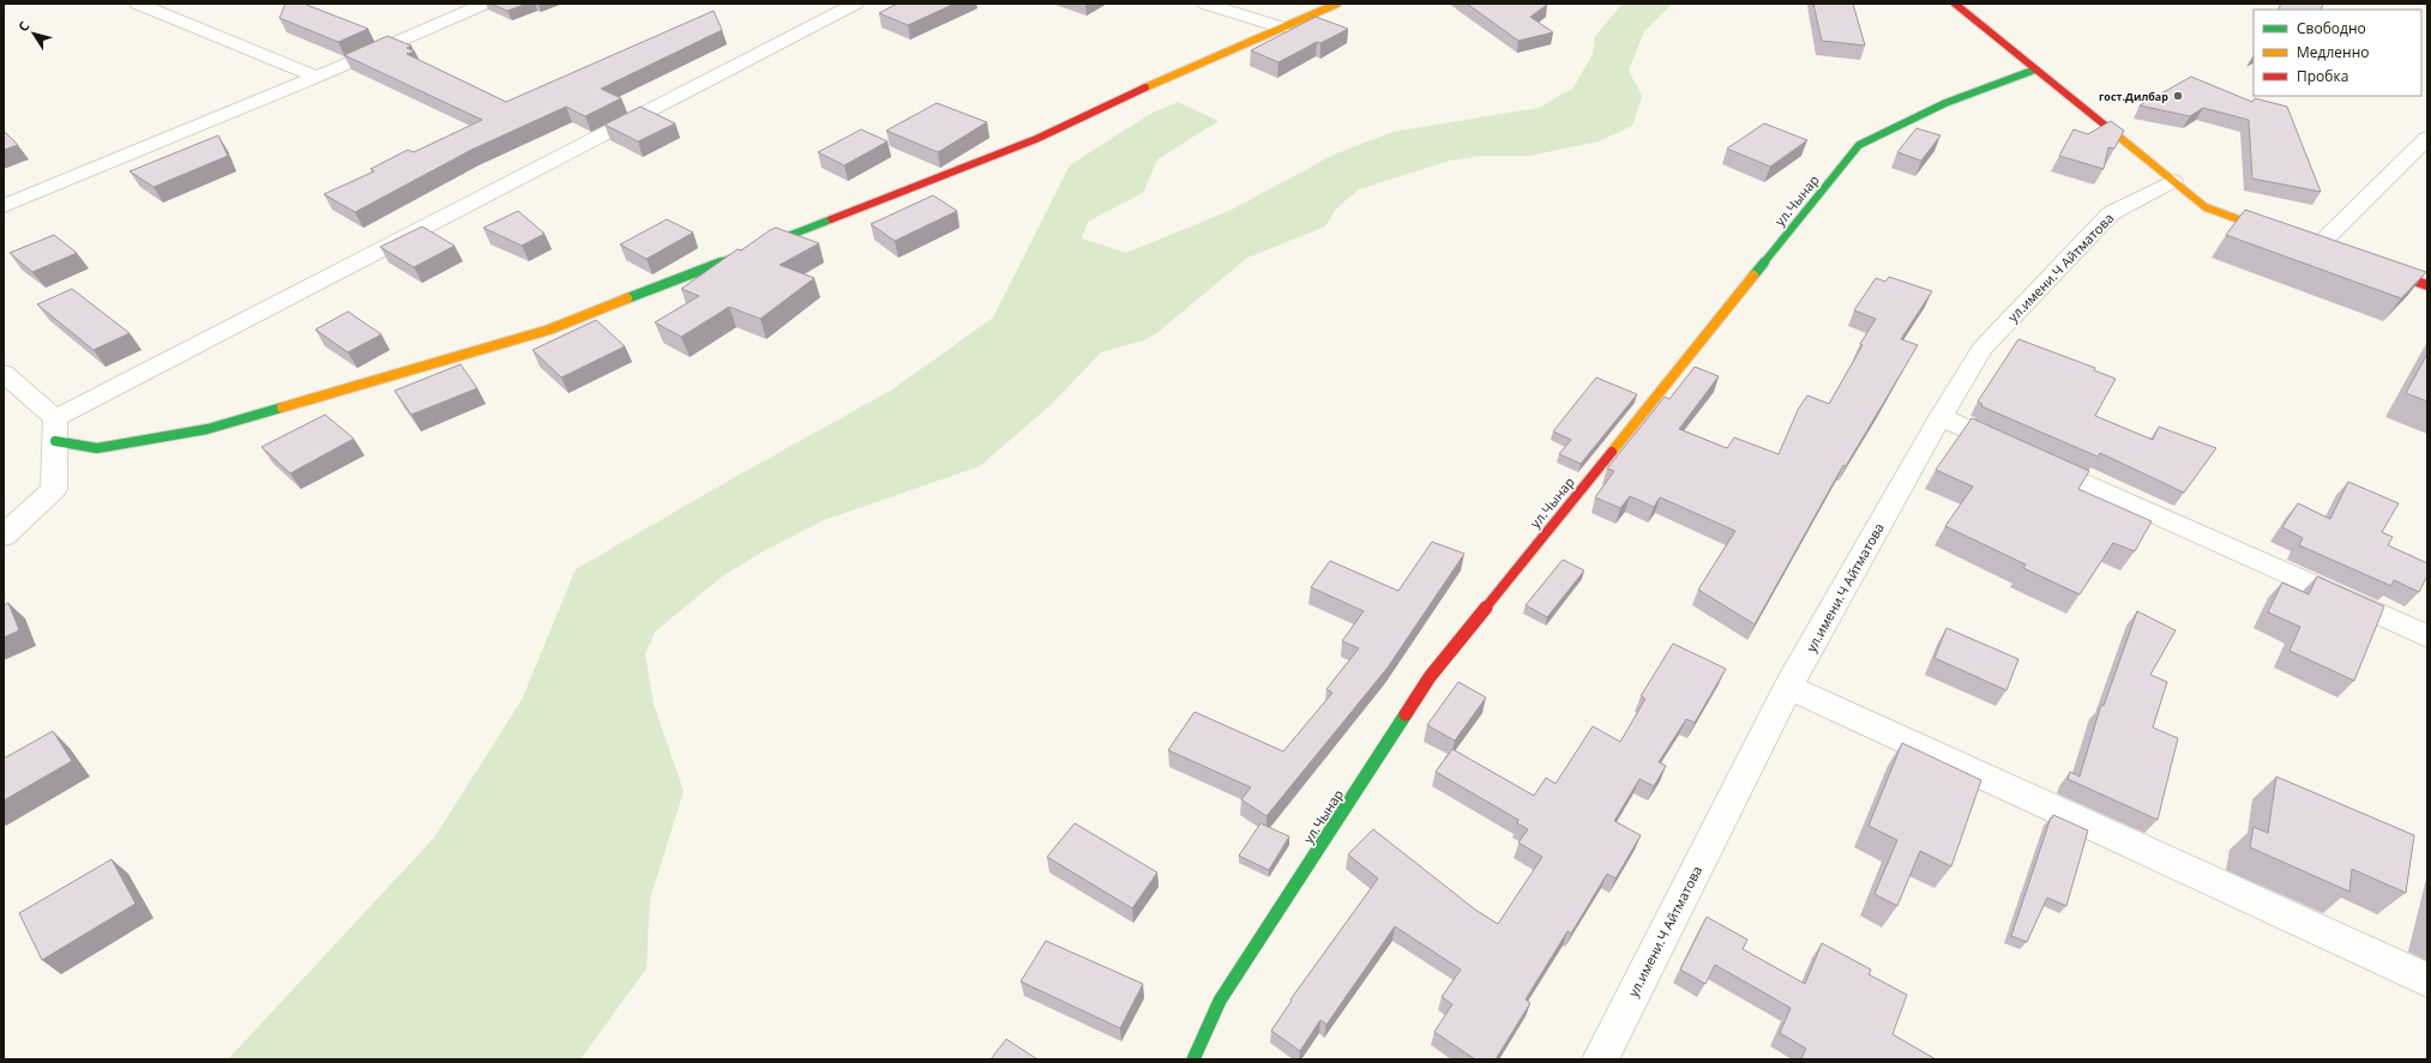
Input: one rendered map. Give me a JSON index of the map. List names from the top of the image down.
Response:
{
  "streets": {
    "street": ["ул.Чынар", "ул.имени.Ч Айтматова"]
  },
  "places": ["гост.Дилбар"],
  "legend": ["Свободно", "Медленно", "Пробка"],
  "north": "top left"
}
